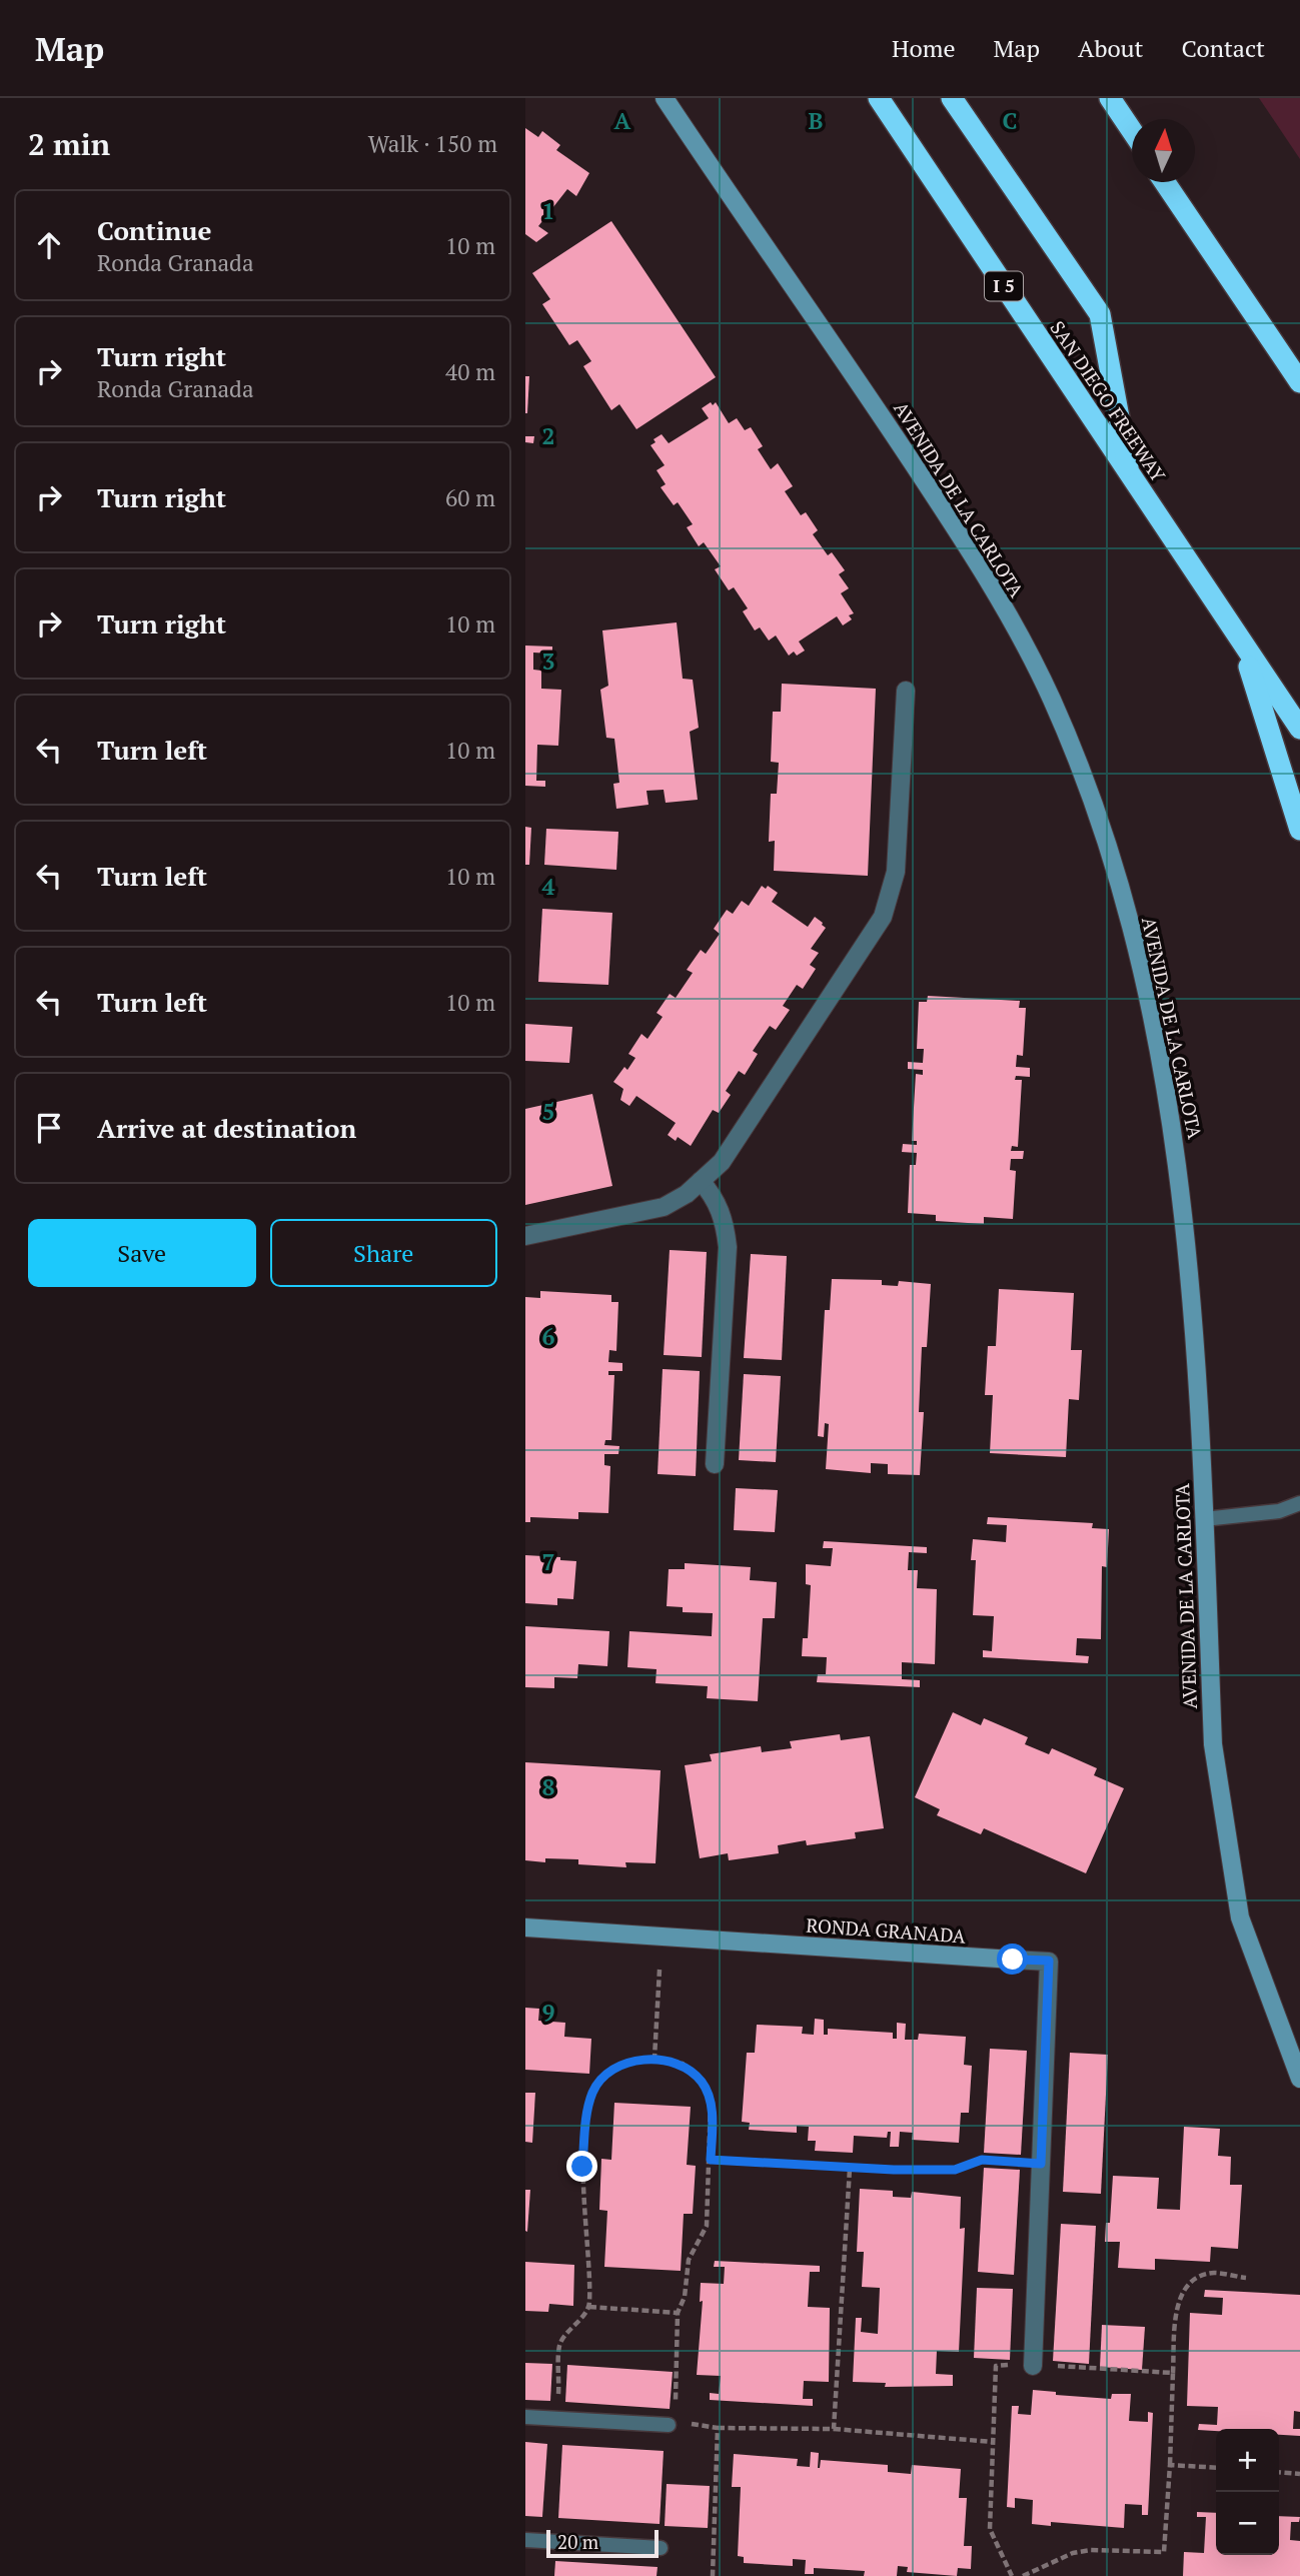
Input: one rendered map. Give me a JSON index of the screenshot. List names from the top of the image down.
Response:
{
  "streets": {
    "highway": ["I 5", "SAN DIEGO FREEWAY"],
    "main road": ["AVENIDA DE LA CARLOTA", "RONDA GRANADA"]
  },
  "scale_bar": "20 m",
  "north": "top",
  "page": {
    "header": "Map",
    "nav": [
      "Home",
      "Map",
      "About",
      "Contact"
    ],
    "heading": ["2 min", "Walk · 150 m"],
    "list": [
      ["Continue", "Ronda Granada", "10 m"],
      ["Turn right", "Ronda Granada", "40 m"],
      ["Turn right", "60 m"],
      ["Turn right", "10 m"],
      ["Turn left", "10 m"],
      ["Turn left", "10 m"],
      ["Turn left", "10 m"],
      "Arrive at destination"
    ],
    "buttons": ["Save", "Share"],
    "map_buttons": ["+", "−"],
    "scale": "20 m"
  },
  "grid": {
    "columns": ["A", "B", "C"],
    "rows": [
      "1",
      "2",
      "3",
      "4",
      "5",
      "6",
      "7",
      "8",
      "9"
    ]
  }
}
